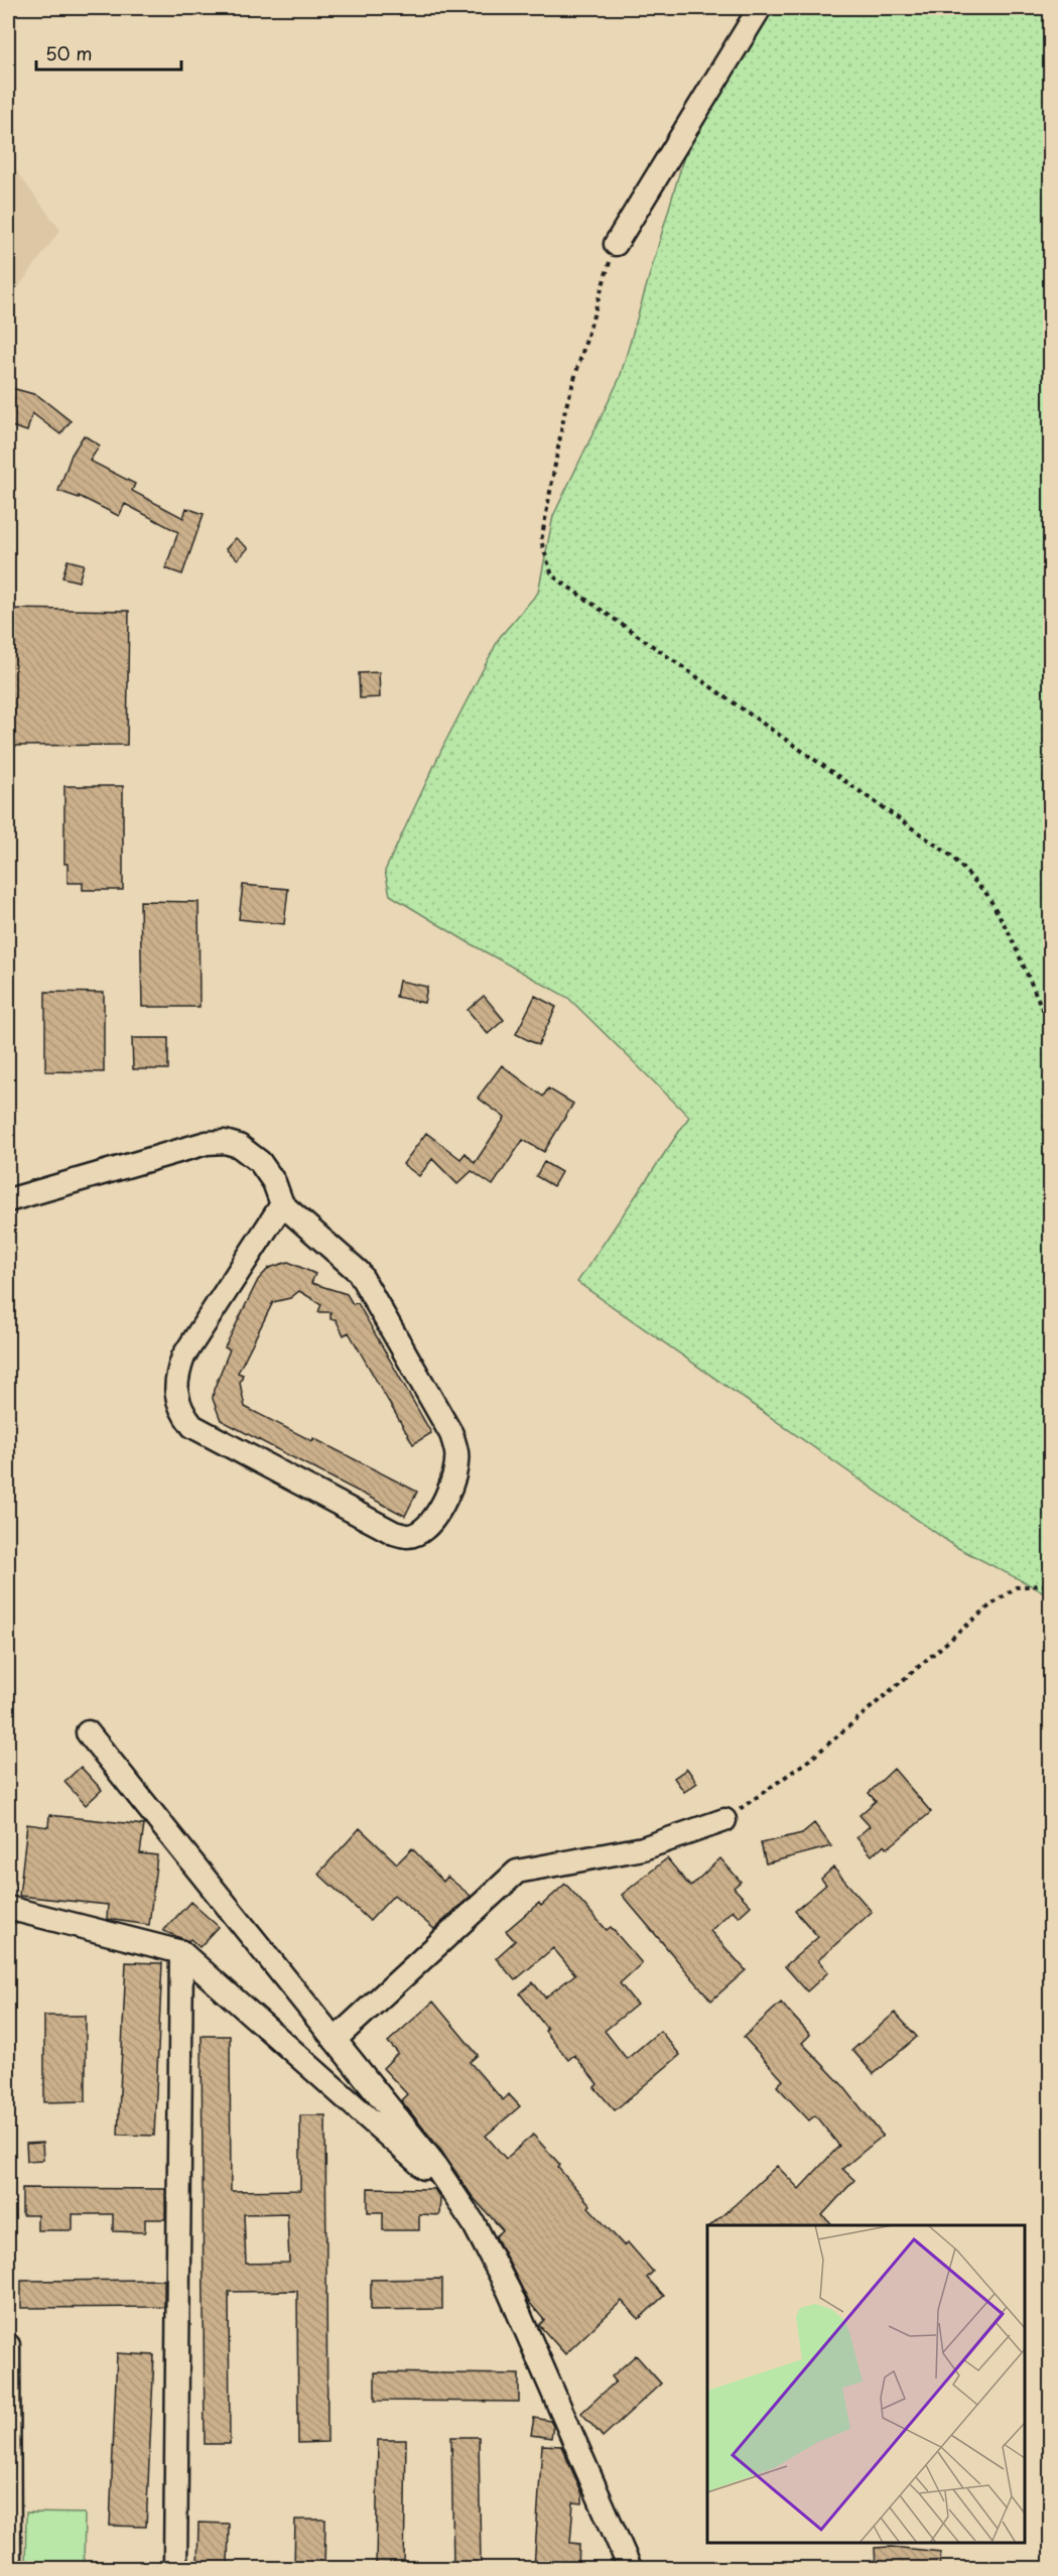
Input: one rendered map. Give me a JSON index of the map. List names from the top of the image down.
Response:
{
  "scale_bar": "50 m"
}
